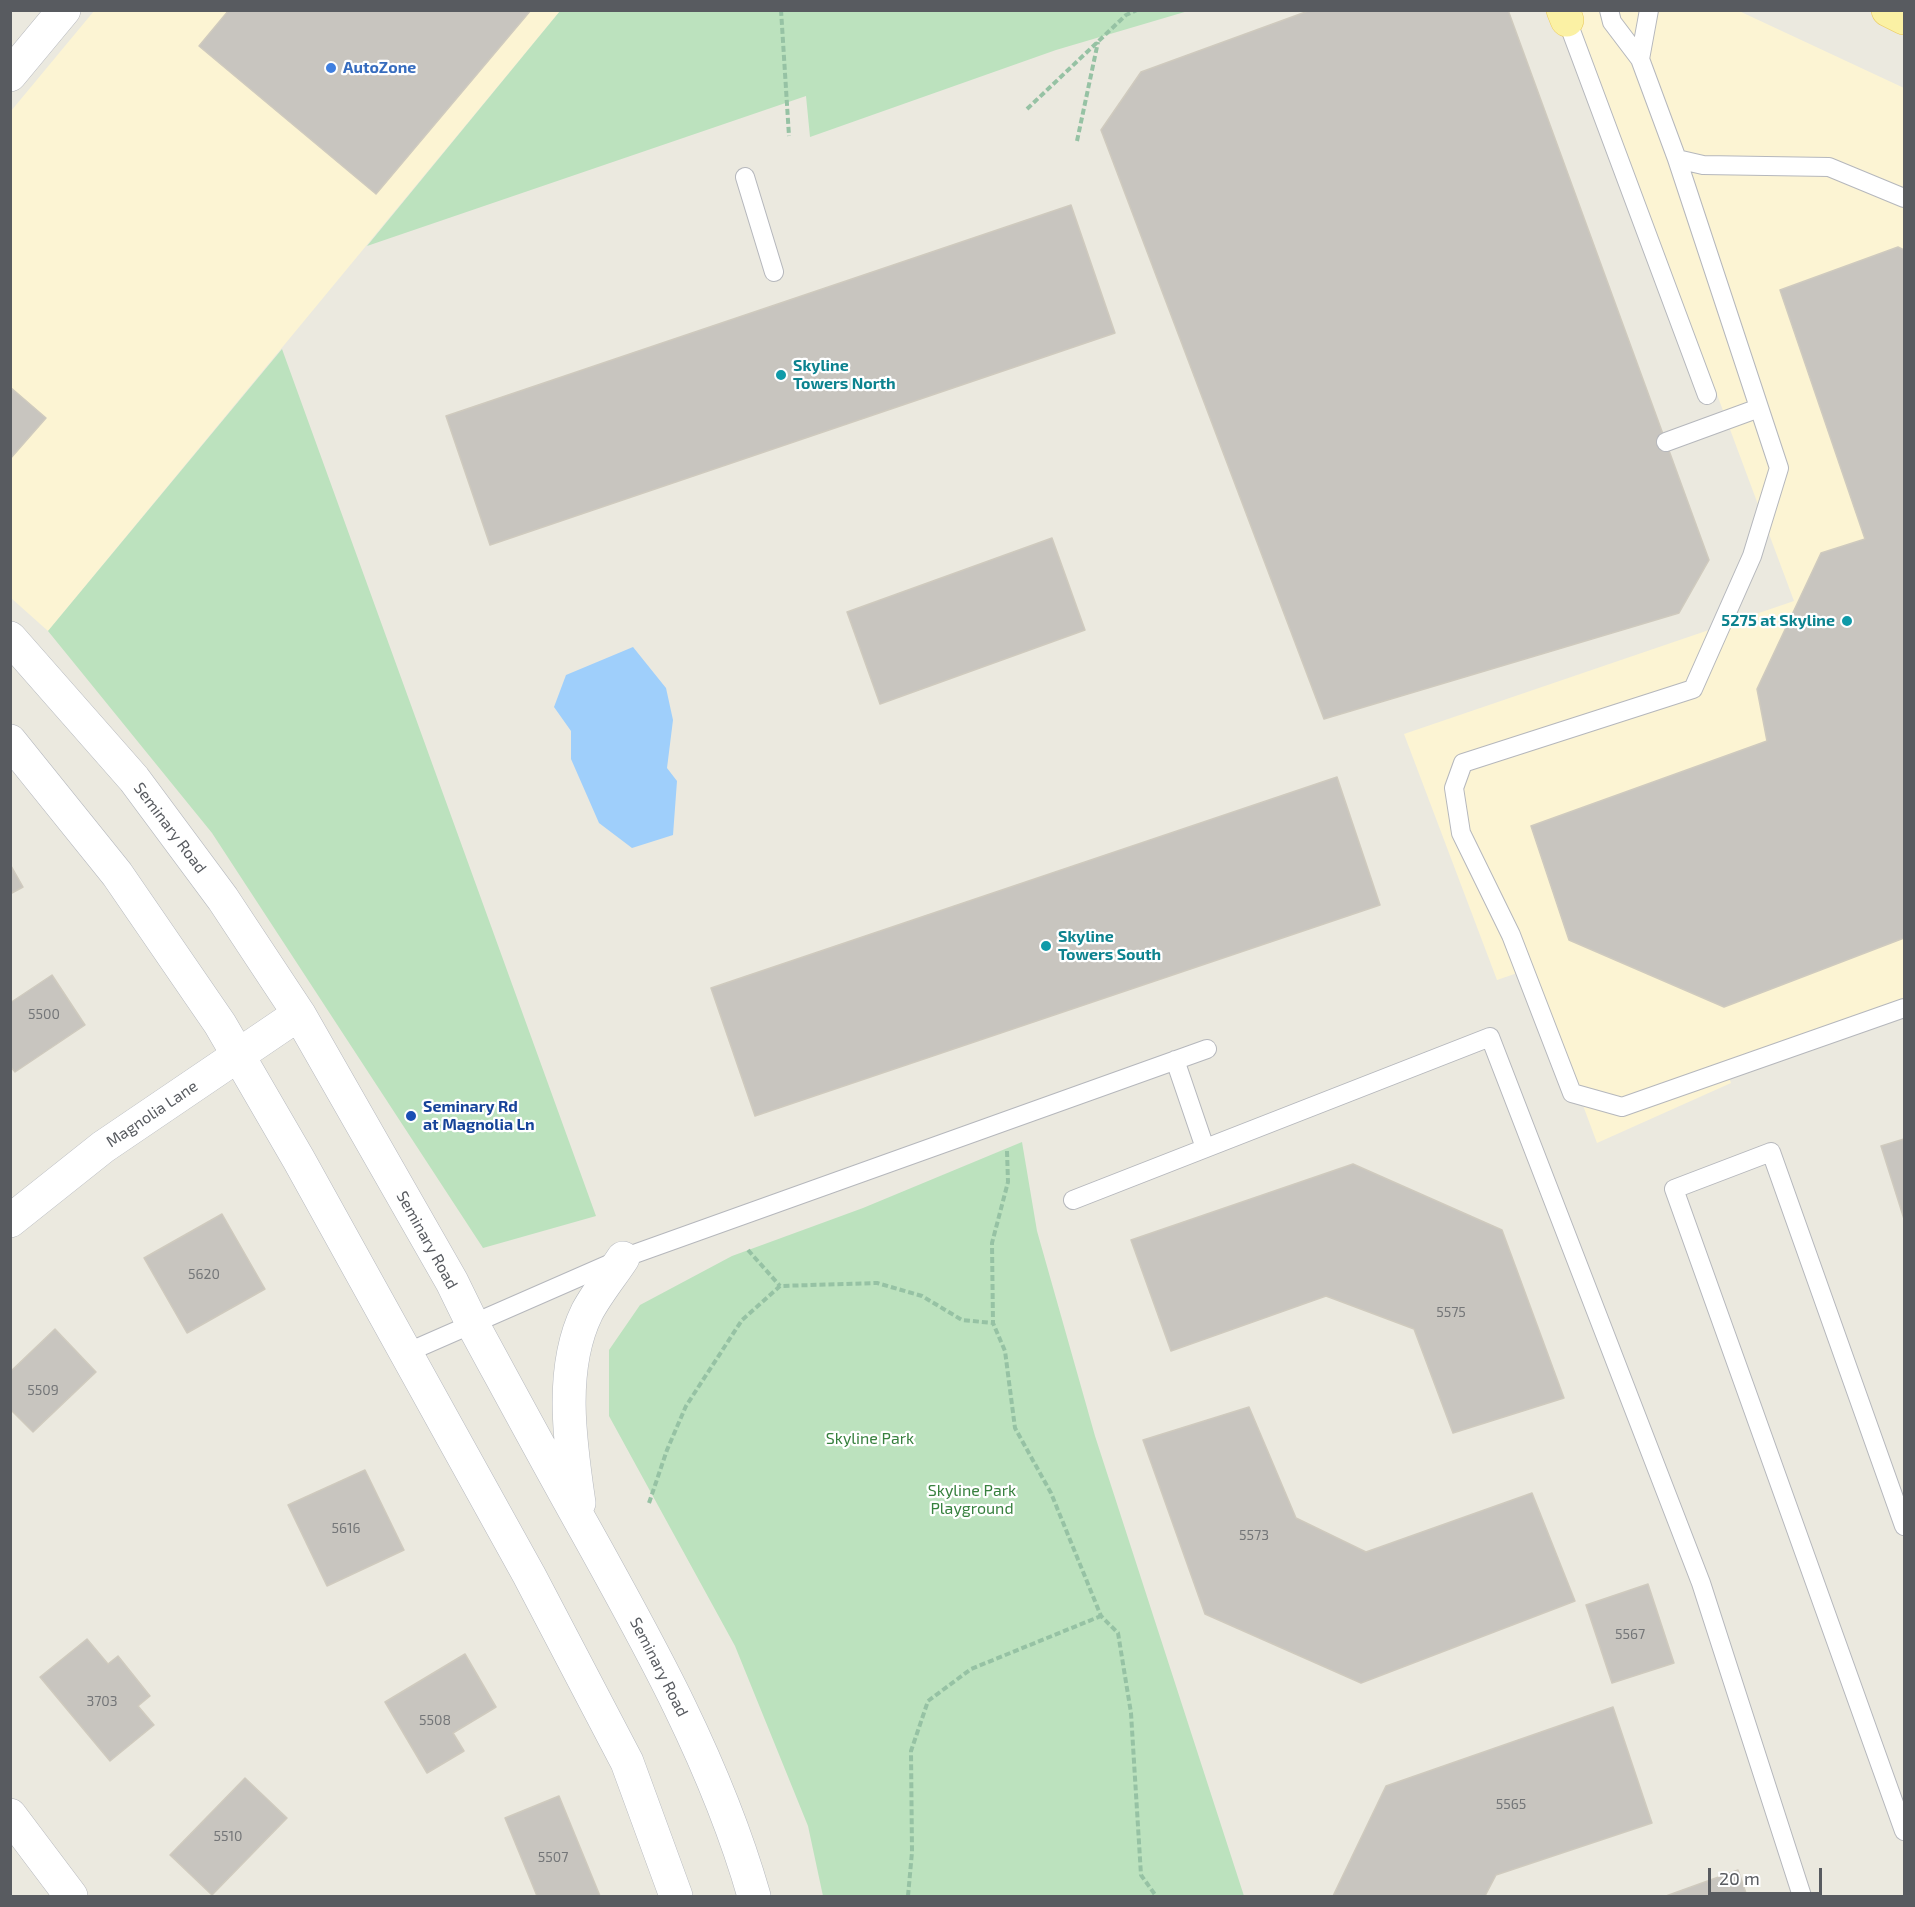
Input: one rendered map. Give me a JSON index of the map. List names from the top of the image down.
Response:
{
  "streets": {
    "main road": ["Seminary Road", "Magnolia Lane"]
  },
  "crossings": [
    ["Seminary Road", "Magnolia Lane"]
  ],
  "parks": ["Skyline Park", "Skyline Park Playground"],
  "places": [
    "AutoZone",
    "Skyline Towers North",
    "5275 at Skyline",
    "Skyline Towers South",
    "Seminary Rd at Magnolia Ln"
  ],
  "house_numbers": [
    "5500",
    "5620",
    "5575",
    "5509",
    "5616",
    "5573",
    "5567",
    "3703",
    "5508",
    "5565",
    "5510",
    "5507"
  ],
  "scale_bar": "20 m"
}
